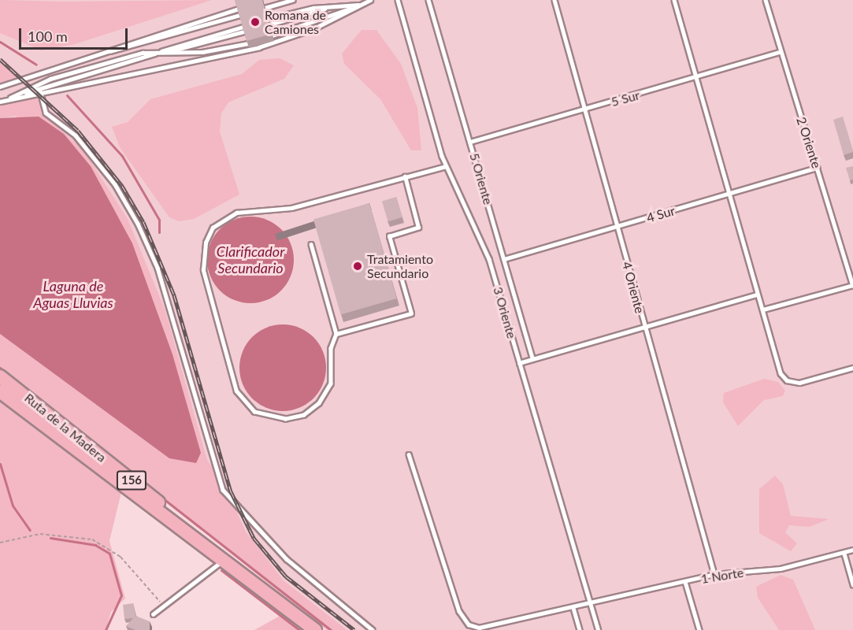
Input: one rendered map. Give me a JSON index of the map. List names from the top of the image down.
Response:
{
  "streets": {
    "highway": ["Ruta de la Madera", "156"],
    "lane": [
      "5 Sur",
      "2 Oriente",
      "5 Oriente",
      "4 Sur",
      "4 Oriente",
      "3 Oriente",
      "1 Norte"
    ]
  },
  "crossings": [
    ["5 Sur", "2 Oriente"],
    ["5 Sur", "5 Oriente"],
    ["5 Sur", "4 Oriente"],
    ["2 Oriente", "4 Sur"],
    ["5 Oriente", "4 Sur"],
    ["4 Sur", "4 Oriente"],
    ["4 Oriente", "1 Norte"],
    ["3 Oriente", "1 Norte"]
  ],
  "water": ["Clarificador Secundario", "Laguna de Aguas Lluvias"],
  "places": ["Romana de Camiones", "Tratamiento Secundario"],
  "scale_bar": "100 m"
}
